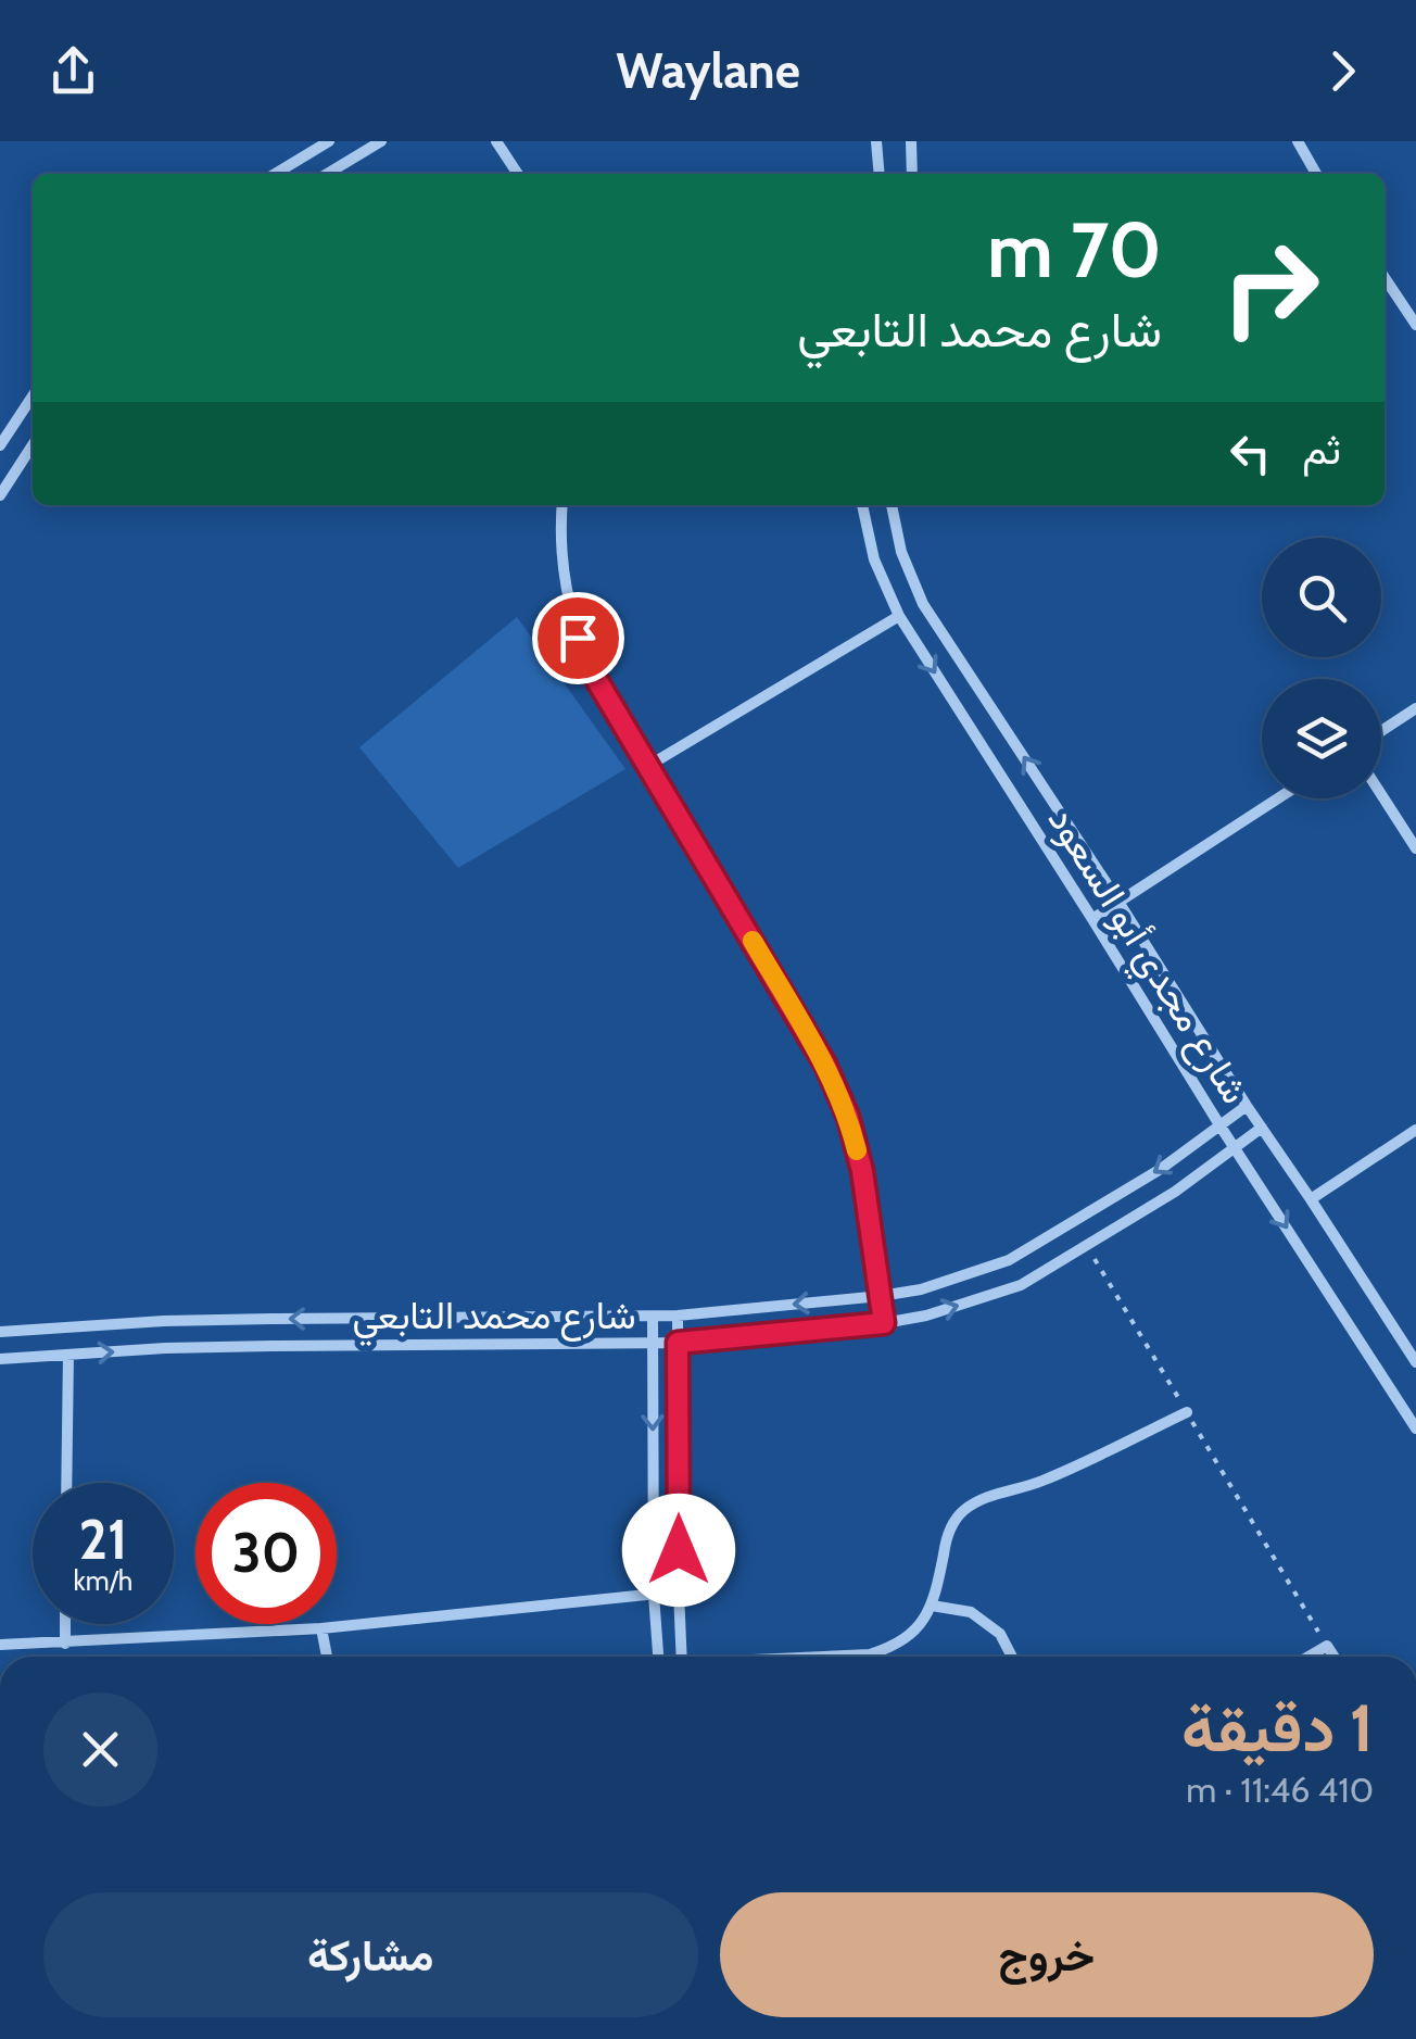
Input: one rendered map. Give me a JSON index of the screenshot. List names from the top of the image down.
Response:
{
  "streets": {
    "street": ["شارع مجدي أبو السعود", "شارع محمد التابعي"]
  },
  "crossings": [
    ["شارع مجدي أبو السعود", "شارع محمد التابعي"]
  ],
  "page": {
    "header": "Waylane",
    "turn": ["70 m", "شارع محمد التابعي"],
    "then": "ثم",
    "speed": "21 km/h",
    "limit": "30",
    "heading": ["1 دقيقة", "410 m · 11:46"],
    "buttons": ["خروج", "مشاركة"]
  }
}
